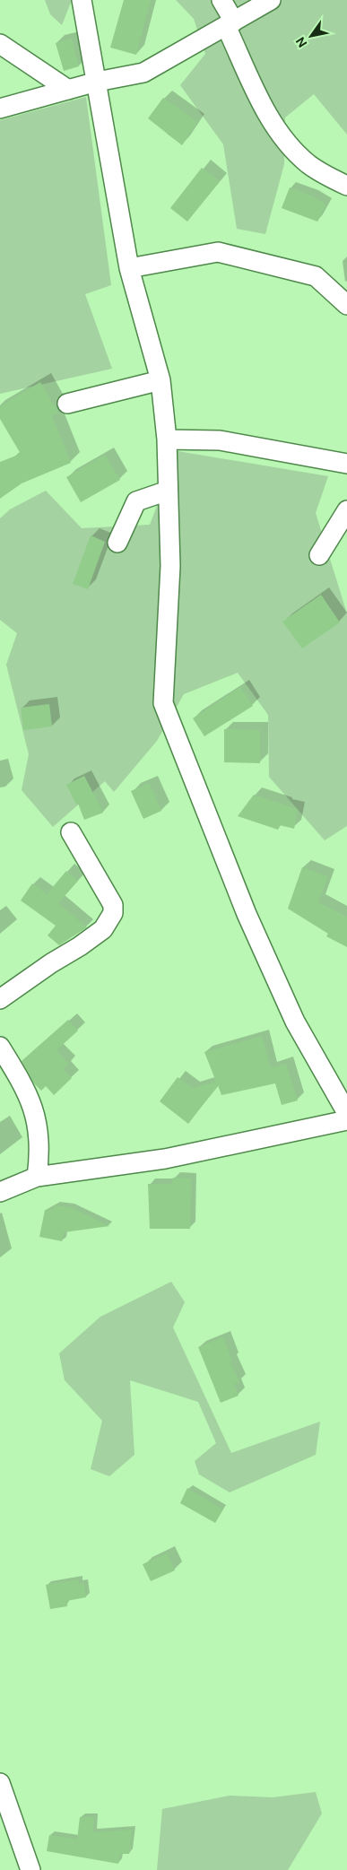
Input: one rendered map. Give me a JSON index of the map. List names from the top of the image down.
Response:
{
  "north": "bottom left"
}
